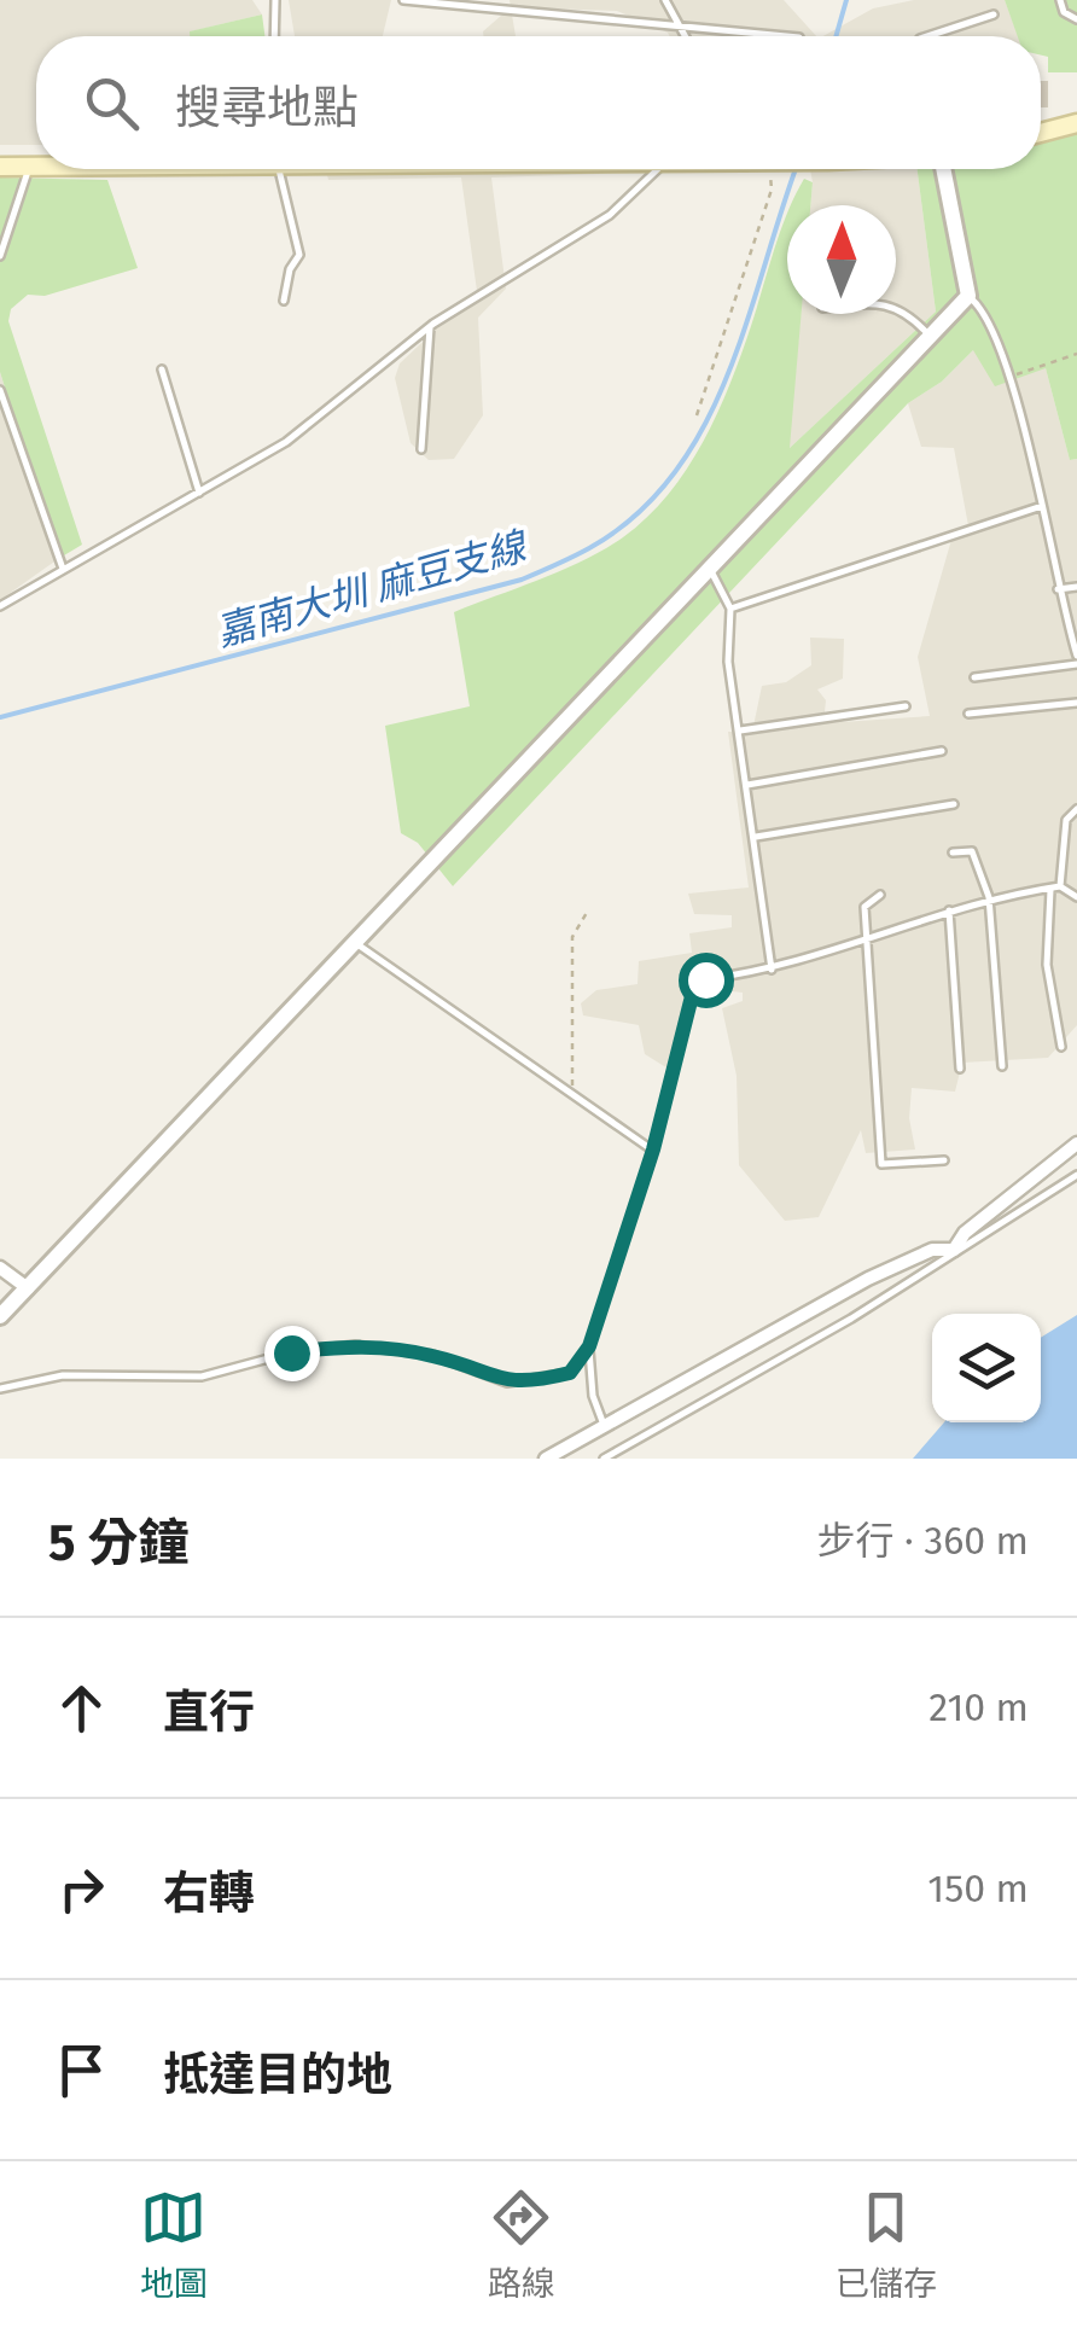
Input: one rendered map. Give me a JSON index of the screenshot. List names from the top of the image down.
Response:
{
  "water": ["嘉南大圳 麻豆支線"],
  "north": "top",
  "page": {
    "search": "搜尋地點",
    "heading": ["5 分鐘", "步行 · 360 m"],
    "list": [
      ["直行", "210 m"],
      ["右轉", "150 m"],
      "抵達目的地"
    ],
    "nav": ["地圖", "路線", "已儲存"]
  }
}
